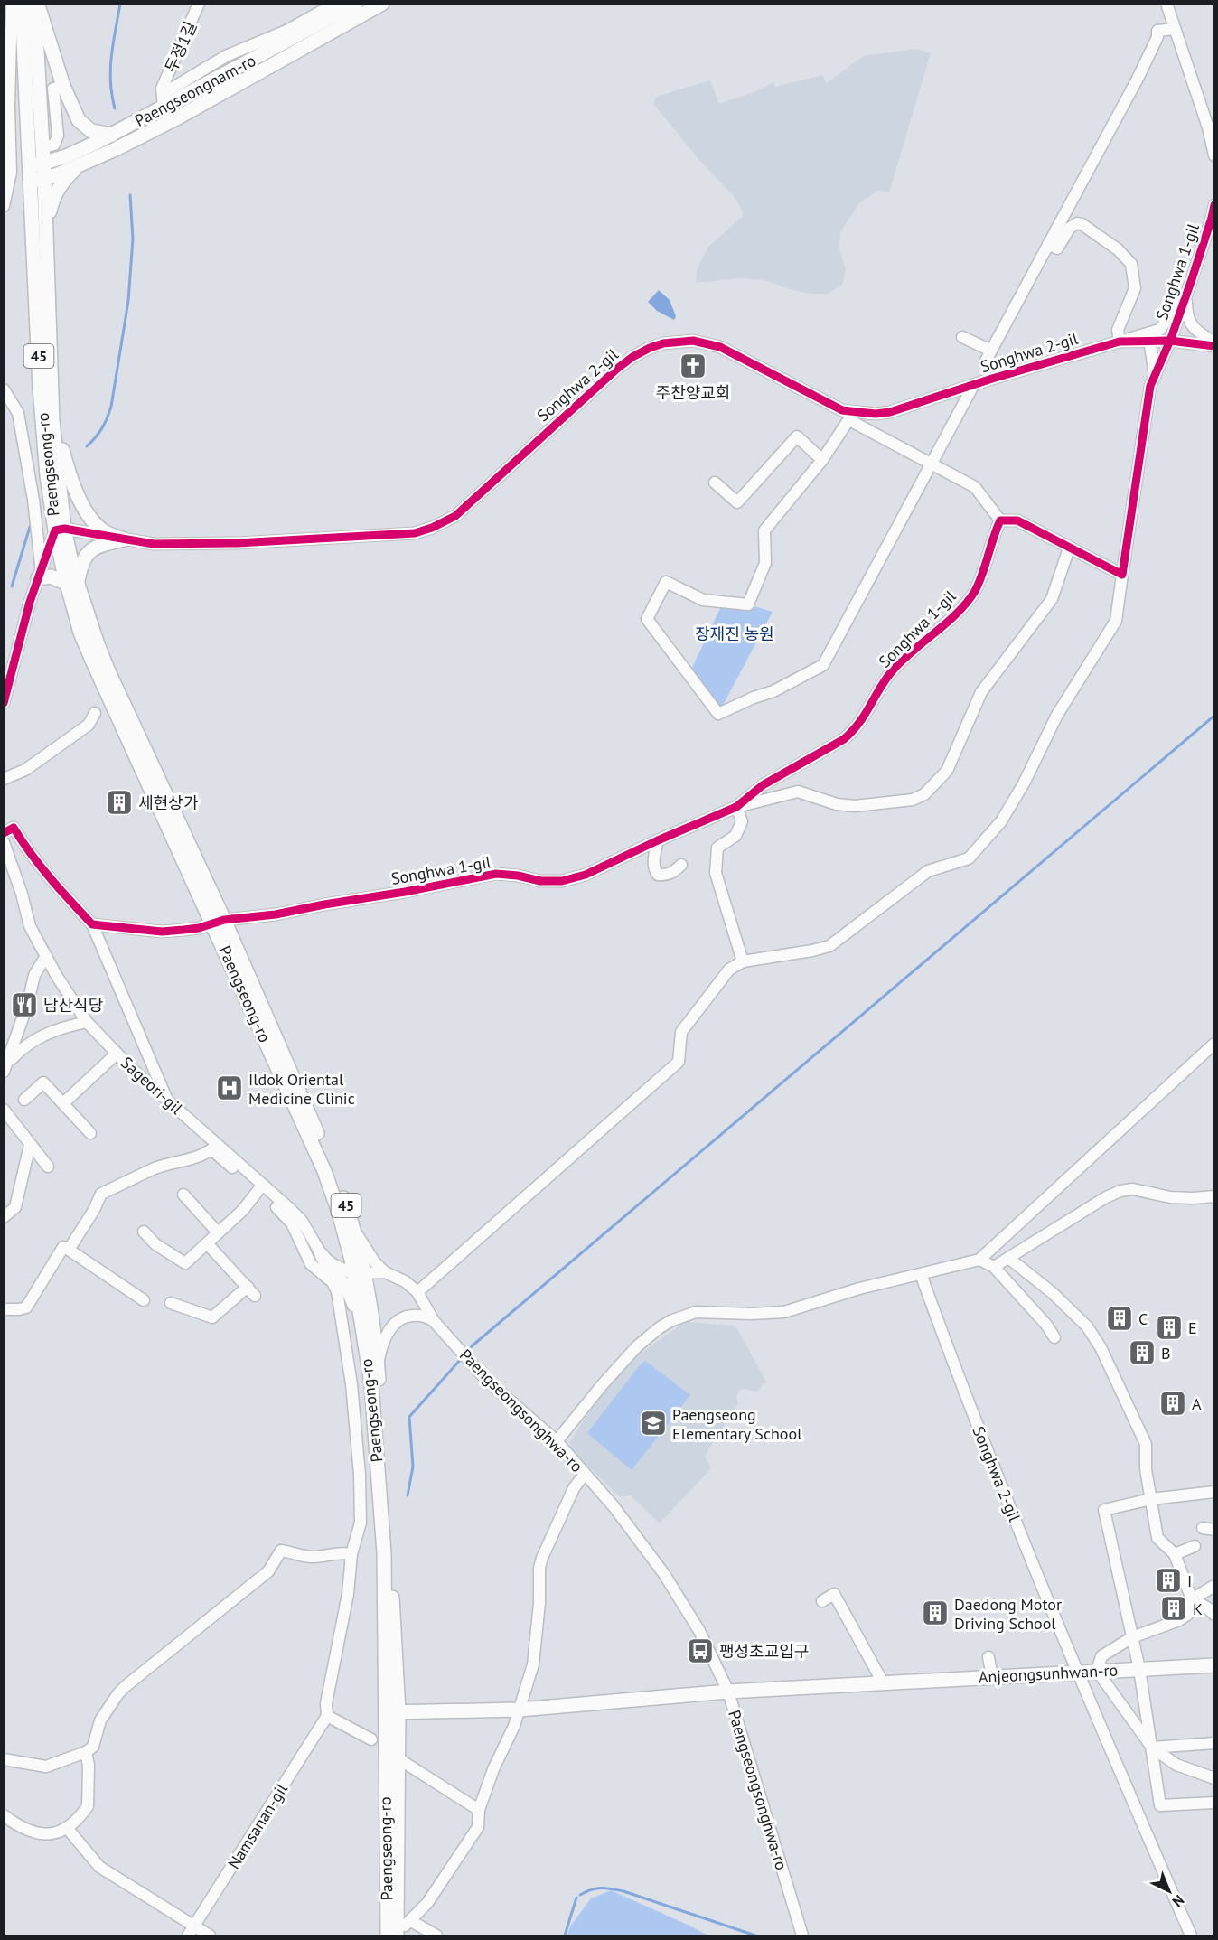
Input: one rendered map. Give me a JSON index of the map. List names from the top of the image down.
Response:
{
  "streets": {
    "main road": [
      "Paengseongnam-ro",
      "45",
      "Paengseong-ro",
      "Anjeongsunhwan-ro"
    ],
    "street": [
      "두정1길",
      "Songhwa 1-gil",
      "Songhwa 2-gil",
      "Sageori-gil",
      "Paengseongsonghwa-ro",
      "Namsanan-gil"
    ]
  },
  "crossings": [
    ["두정1길", "Paengseongnam-ro"],
    ["Paengseongnam-ro", "Paengseong-ro"],
    ["Songhwa 1-gil", "Songhwa 2-gil"],
    ["Songhwa 1-gil", "Paengseong-ro"],
    ["Songhwa 2-gil", "Paengseong-ro"],
    ["Songhwa 2-gil", "Anjeongsunhwan-ro"],
    ["Paengseong-ro", "Sageori-gil"],
    ["Paengseong-ro", "Anjeongsunhwan-ro"],
    ["Paengseongsonghwa-ro", "Anjeongsunhwan-ro"]
  ],
  "parks": ["장재진 농원"],
  "places": {
    "church": ["주찬양교회"],
    "building": [
      "세현상가",
      "C",
      "E",
      "B",
      "A",
      "I",
      "K",
      "Daedong Motor Driving School"
    ],
    "restaurant": ["남산식당"],
    "hospital": ["Ildok Oriental Medicine Clinic"],
    "school or university": ["Paengseong Elementary School"],
    "bus stop": ["팽성초교입구"]
  },
  "north": "bottom right"
}
